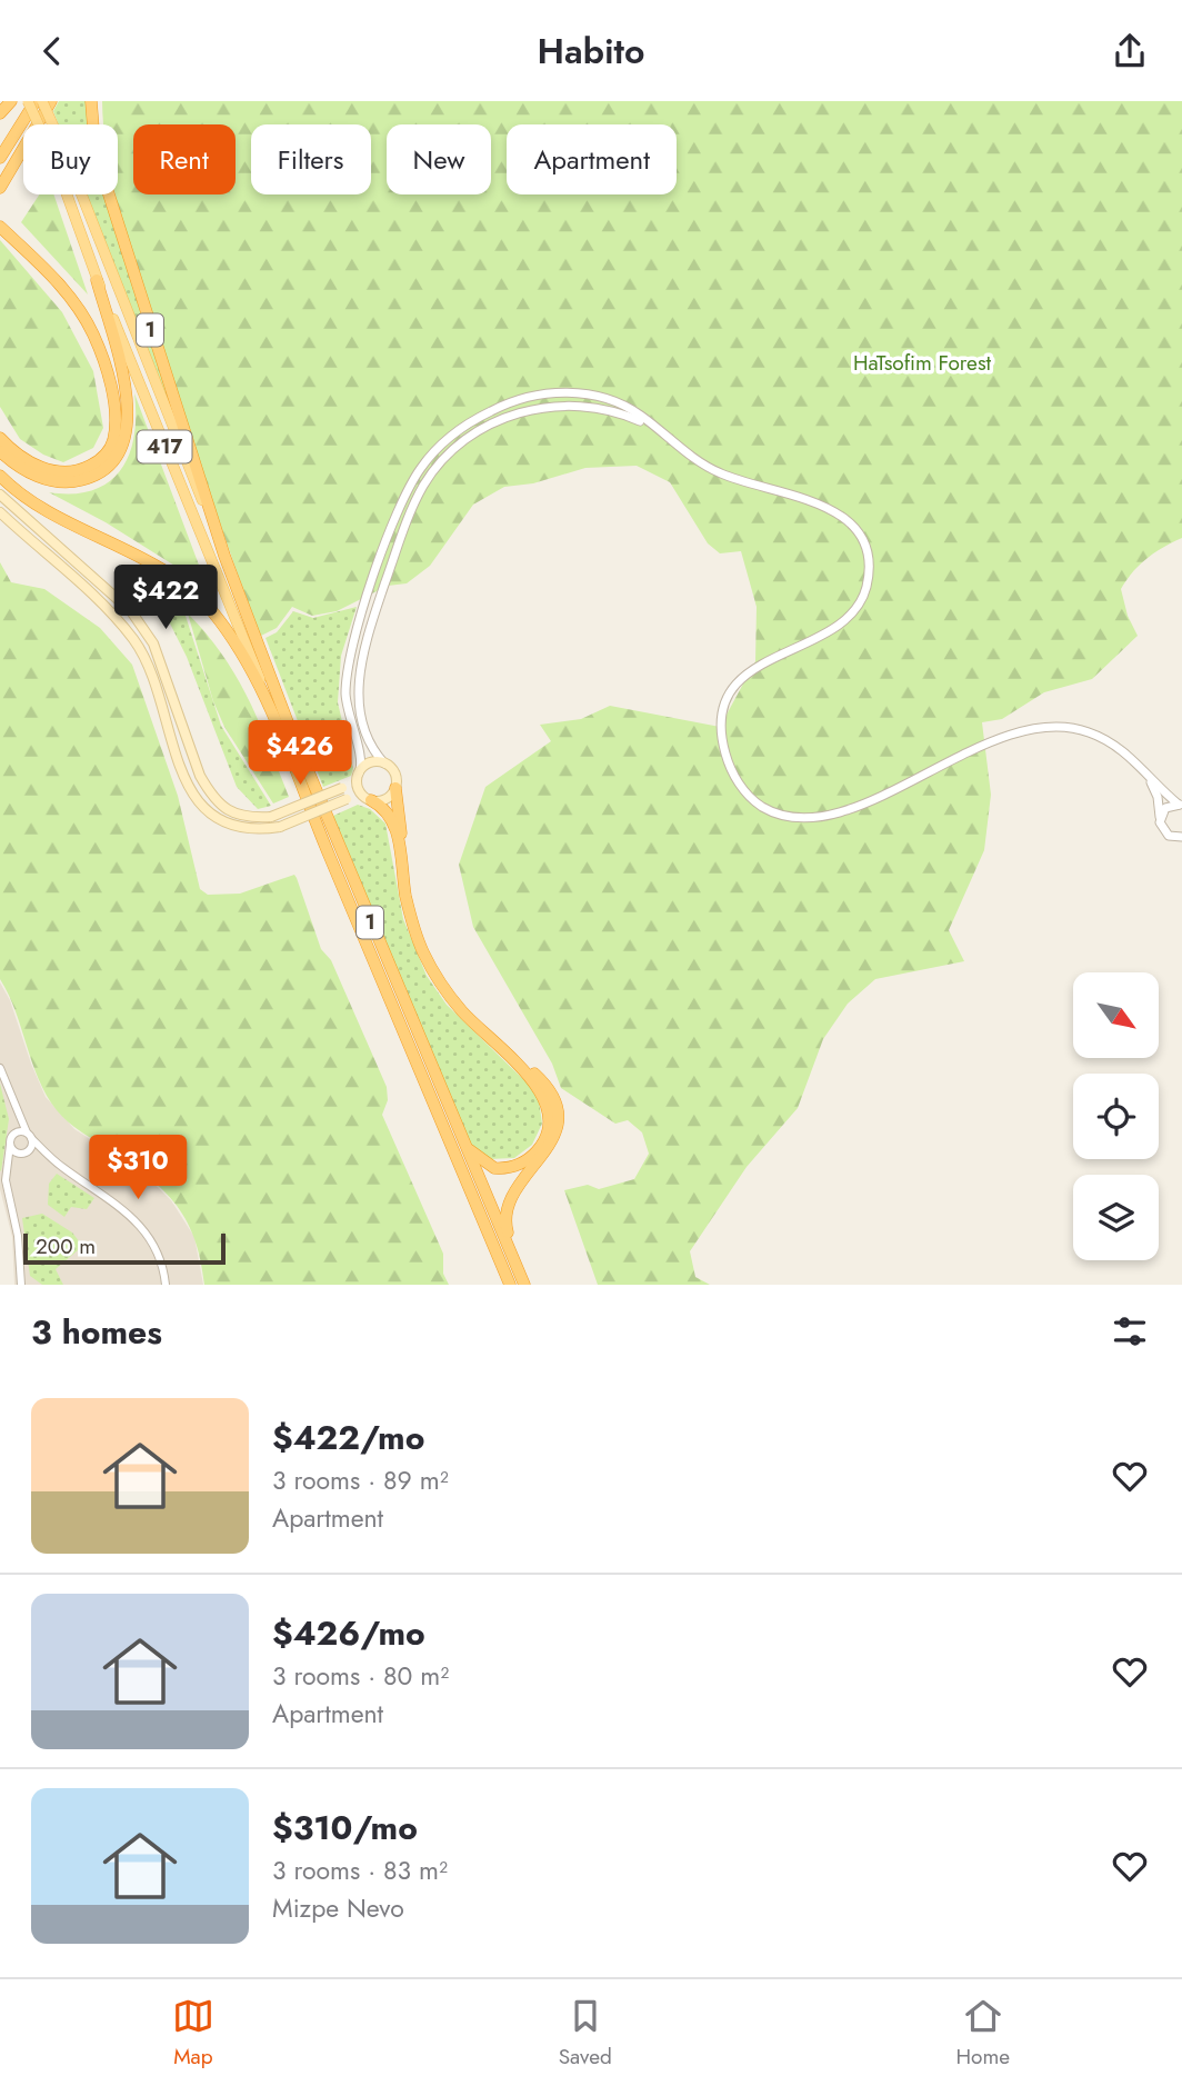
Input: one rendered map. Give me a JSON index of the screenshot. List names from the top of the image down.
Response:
{
  "streets": {
    "highway": ["1"],
    "main road": ["417"]
  },
  "crossings": [
    ["1", "417"]
  ],
  "parks": ["HaTsofim Forest"],
  "scale_bar": "200 m",
  "north": "bottom right",
  "page": {
    "header": "Habito",
    "chip": [
      "Buy",
      "Rent",
      "Filters",
      "New",
      "Apartment"
    ],
    "price": ["$422", "$426", "$310"],
    "scale": "200 m",
    "heading": "3 homes",
    "list": [
      {
        "name": "$422/mo",
        "note": "3 rooms · 89 m² · Apartment"
      },
      {
        "name": "$426/mo",
        "note": "3 rooms · 80 m² · Apartment"
      },
      {
        "name": "$310/mo",
        "note": "3 rooms · 83 m² · Mizpe Nevo"
      }
    ],
    "tabs": ["Map", "Saved", "Home"]
  }
}
